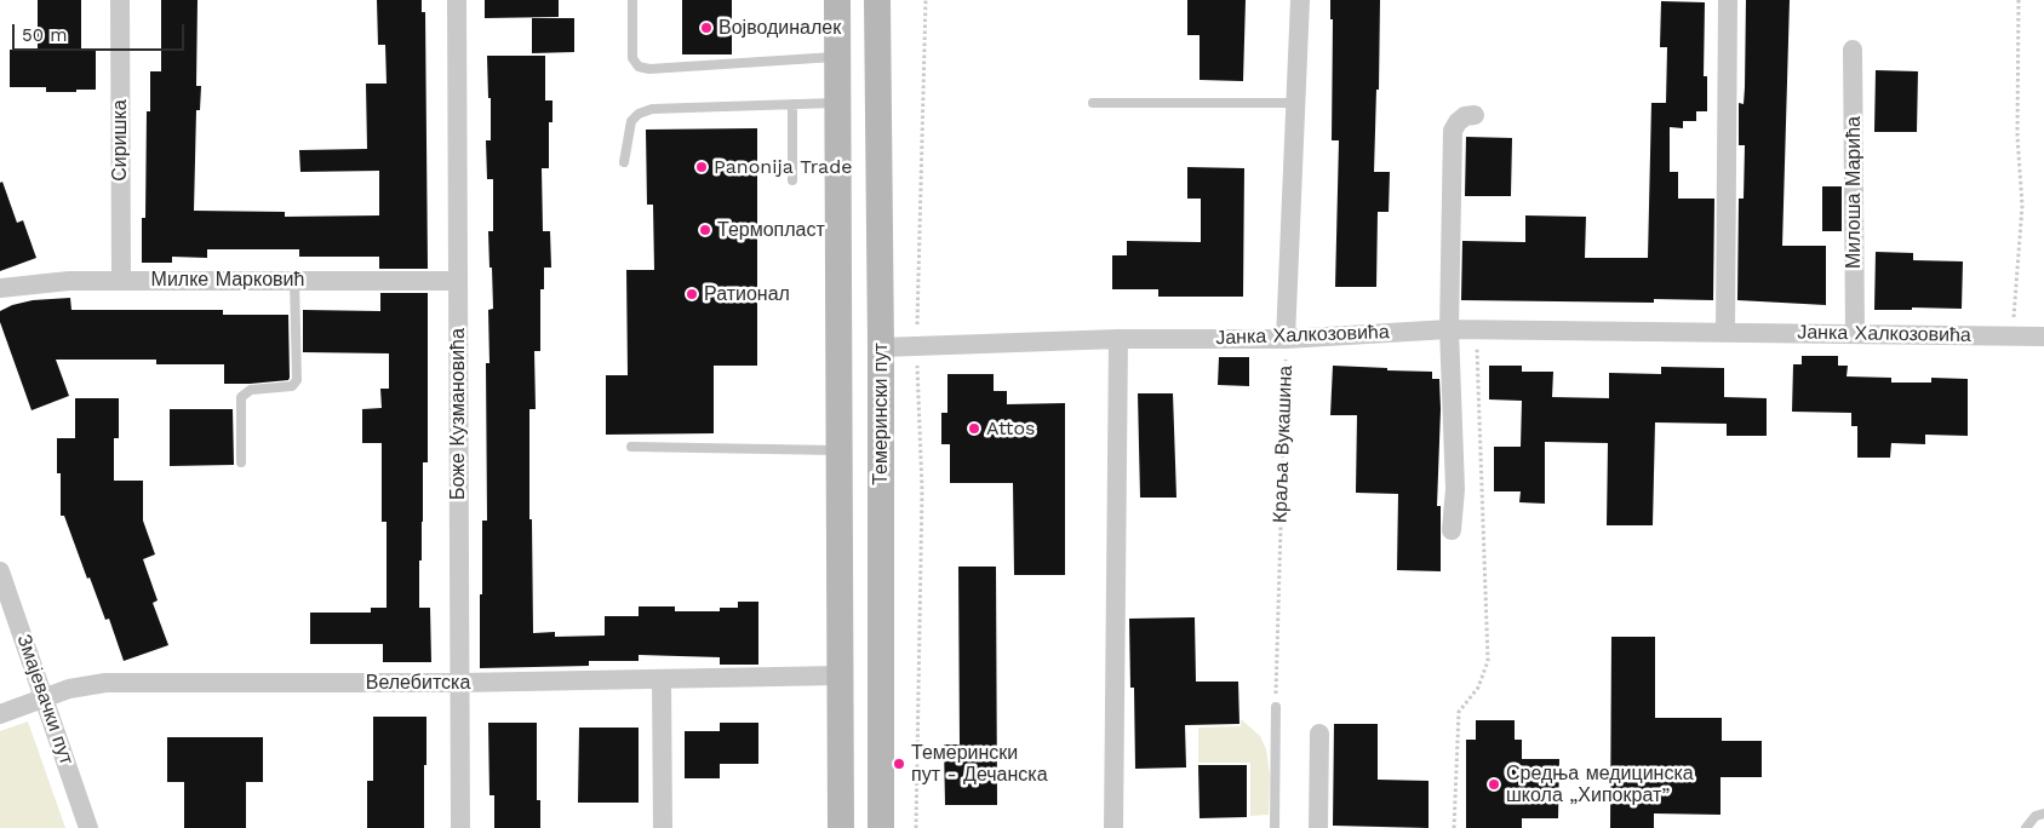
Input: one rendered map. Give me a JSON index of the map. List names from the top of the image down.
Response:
{
  "streets": {
    "main road": ["Темерински пут"],
    "street": [
      "Сиришка",
      "Милоша Марића",
      "Милке Марковић",
      "Јанка Халкозовића",
      "Боже Кузмановића",
      "Краља Вукашина",
      "Велебитска",
      "Змајевачки пут"
    ]
  },
  "crossings": [
    ["Сиришка", "Милке Марковић"],
    ["Милоша Марића", "Јанка Халкозовића"],
    ["Милке Марковић", "Боже Кузмановића"],
    ["Јанка Халкозовића", "Темерински пут"],
    ["Јанка Халкозовића", "Краља Вукашина"],
    ["Боже Кузмановића", "Велебитска"],
    ["Велебитска", "Змајевачки пут"]
  ],
  "places": [
    "Војводиналек",
    "Panonija Trade",
    "Термопласт",
    "Ратионал",
    "Attos",
    "Темерински пут - Дечанска",
    "Средња медицинска школа „Хипократ”"
  ],
  "scale_bar": "50 m"
}
